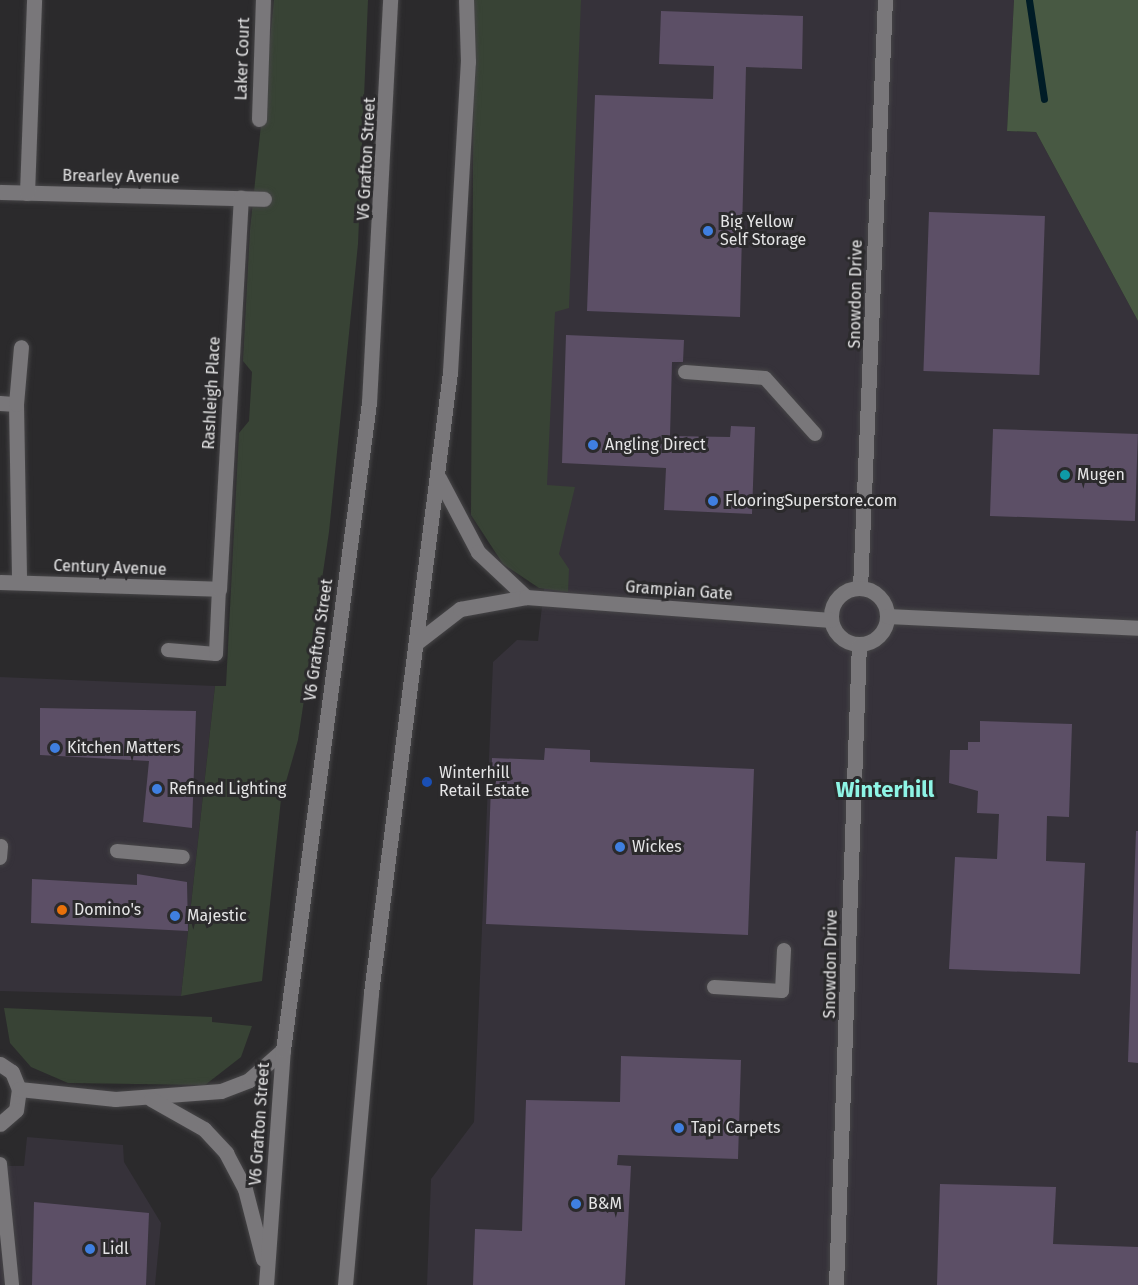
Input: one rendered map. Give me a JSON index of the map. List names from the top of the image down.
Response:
{
  "streets": {
    "street": [
      "Laker Court",
      "V6 Grafton Street",
      "Brearley Avenue",
      "Snowdon Drive",
      "Rashleigh Place",
      "Century Avenue",
      "Grampian Gate"
    ]
  },
  "crossings": [
    ["Brearley Avenue", "Rashleigh Place"],
    ["Snowdon Drive", "Grampian Gate"],
    ["Rashleigh Place", "Century Avenue"]
  ],
  "districts": ["Winterhill"],
  "places": [
    "Big Yellow Self Storage",
    "Angling Direct",
    "Mugen",
    "FlooringSuperstore.com",
    "Kitchen Matters",
    "Winterhill Retail Estate",
    "Refined Lighting",
    "Wickes",
    "Domino's",
    "Majestic",
    "Tapi Carpets",
    "B&M",
    "Lidl"
  ]
}
